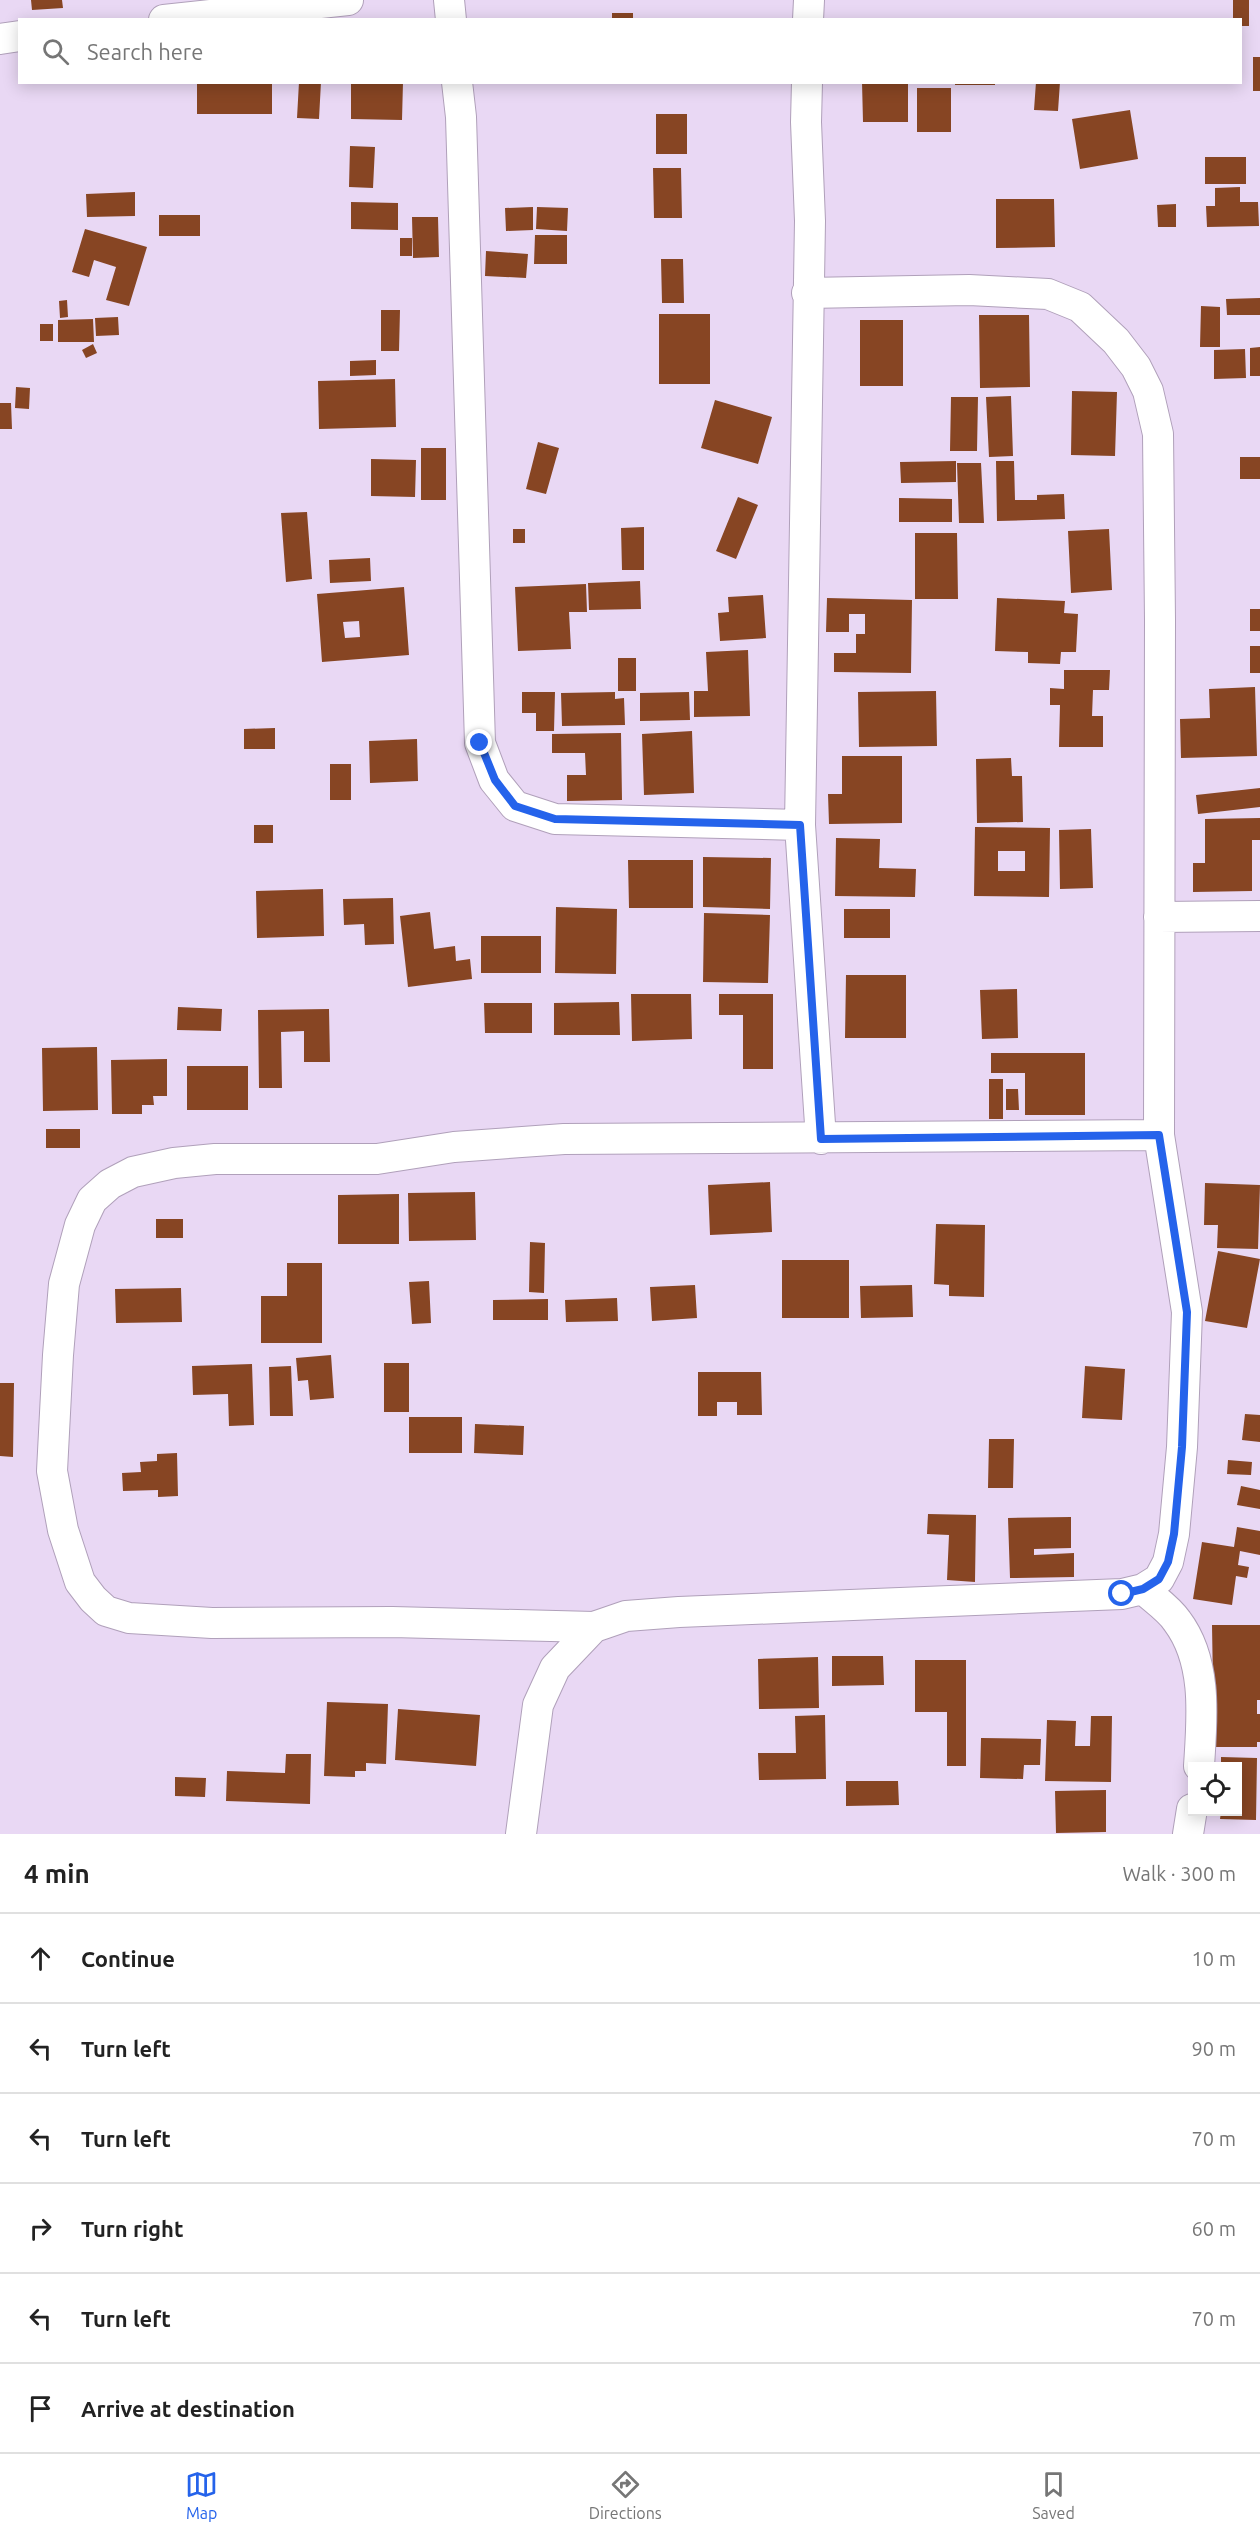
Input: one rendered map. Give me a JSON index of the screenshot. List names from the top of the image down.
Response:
{
  "page": {
    "search": "Search here",
    "heading": ["4 min", "Walk · 300 m"],
    "list": [
      ["Continue", "10 m"],
      ["Turn left", "90 m"],
      ["Turn left", "70 m"],
      ["Turn right", "60 m"],
      ["Turn left", "70 m"],
      "Arrive at destination"
    ],
    "nav": ["Map", "Directions", "Saved"]
  }
}
